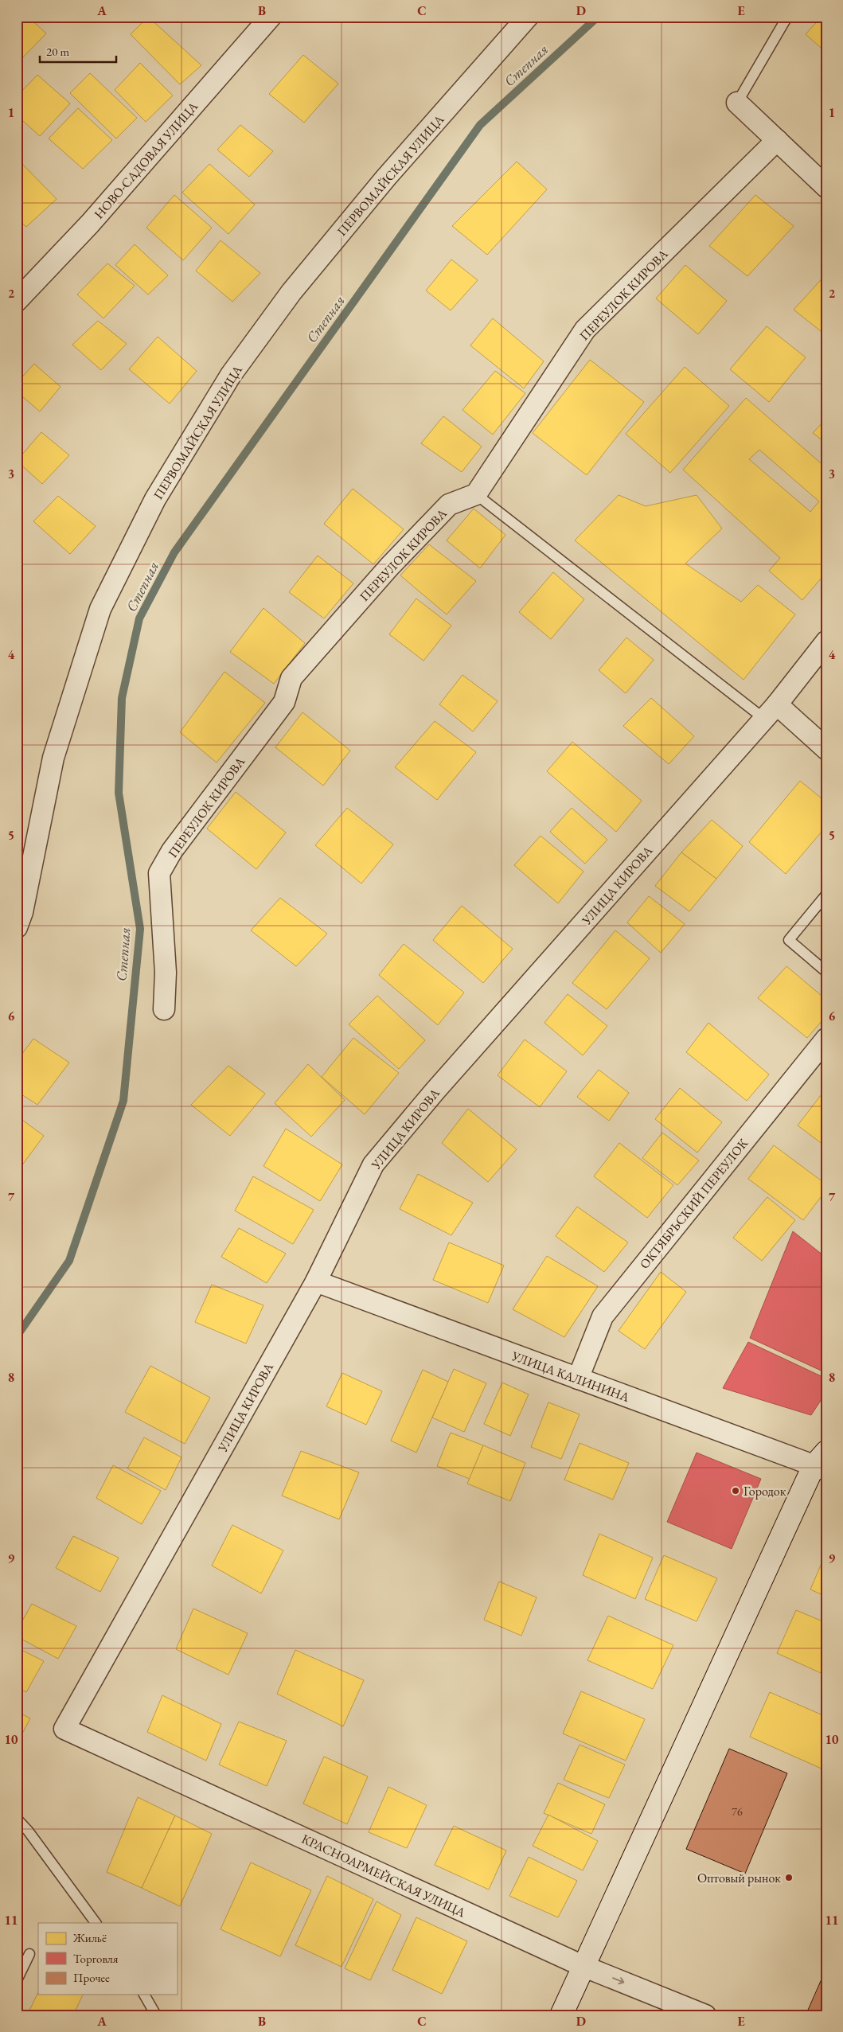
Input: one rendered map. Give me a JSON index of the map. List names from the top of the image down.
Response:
{
  "streets": {
    "street": [
      "НОВО-САДОВАЯ УЛИЦА",
      "ПЕРВОМАЙСКАЯ УЛИЦА",
      "ПЕРЕУЛОК КИРОВА",
      "УЛИЦА КИРОВА",
      "ОКТЯБРЬСКИЙ ПЕРЕУЛОК",
      "УЛИЦА КАЛИНИНА",
      "КРАСНОАРМЕЙСКАЯ УЛИЦА"
    ]
  },
  "crossings": [
    ["УЛИЦА КИРОВА", "УЛИЦА КАЛИНИНА"],
    ["УЛИЦА КИРОВА", "КРАСНОАРМЕЙСКАЯ УЛИЦА"],
    ["ОКТЯБРЬСКИЙ ПЕРЕУЛОК", "УЛИЦА КАЛИНИНА"]
  ],
  "water": ["Степная"],
  "places": ["Городок", "Оптовый рынок"],
  "house_numbers": ["76"],
  "legend": ["Жильё", "Торговля", "Прочее"],
  "scale_bar": "20 m",
  "grid": {
    "columns": [
      "A",
      "B",
      "C",
      "D",
      "E"
    ],
    "rows": [
      "1",
      "2",
      "3",
      "4",
      "5",
      "6",
      "7",
      "8",
      "9",
      "10",
      "11"
    ]
  }
}
